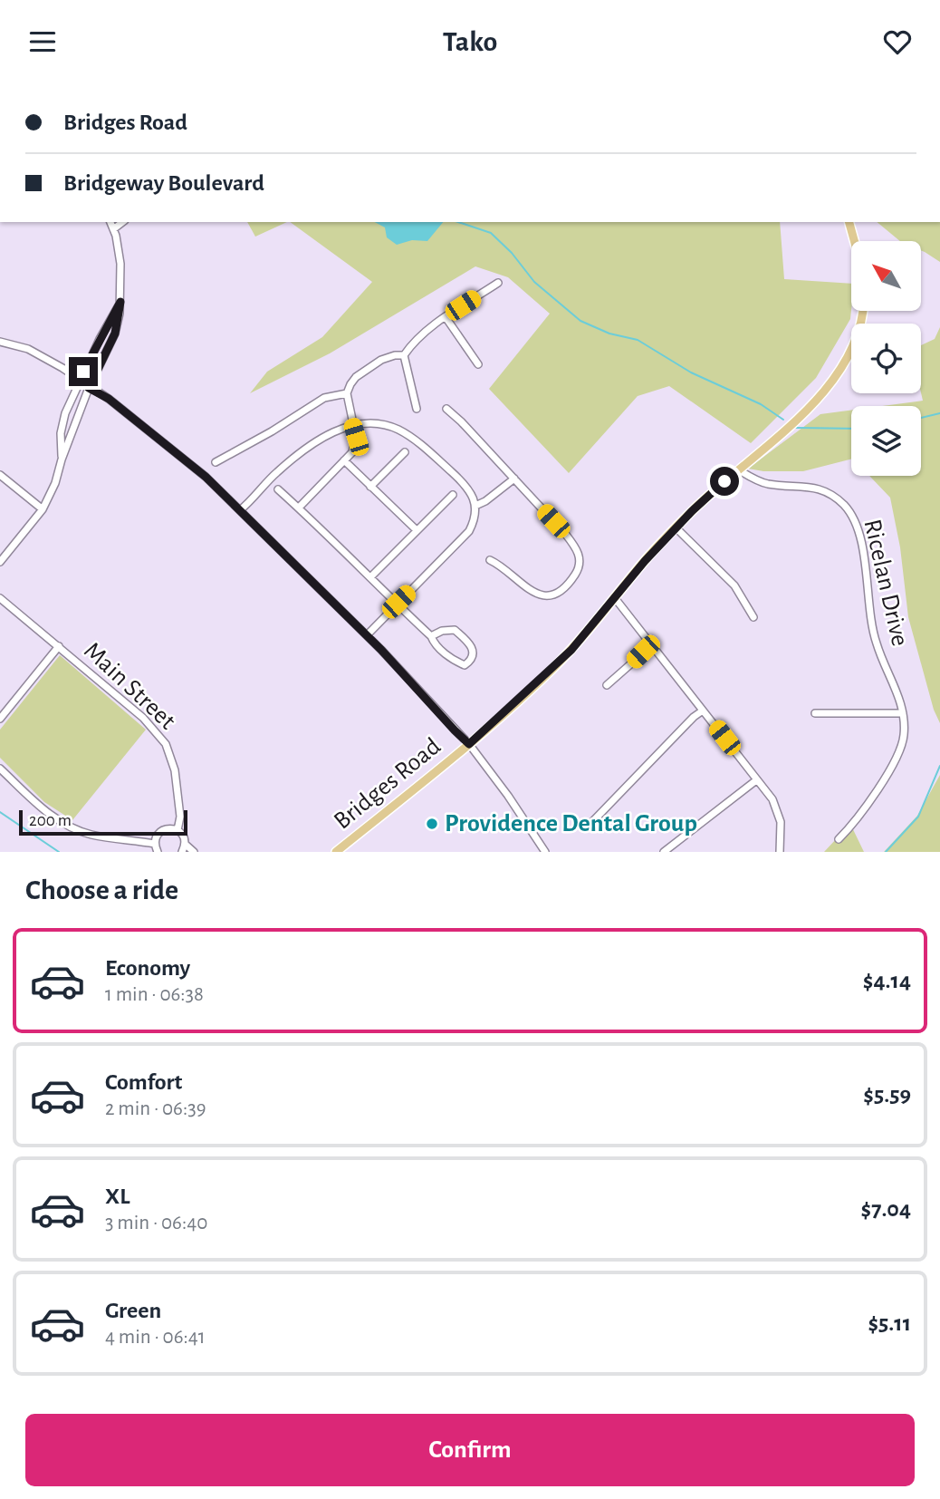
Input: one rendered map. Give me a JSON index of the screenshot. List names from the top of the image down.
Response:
{
  "streets": {
    "main road": ["Bridges Road"],
    "street": ["Ricelan Drive", "Main Street"]
  },
  "crossings": [
    ["Ricelan Drive", "Bridges Road"]
  ],
  "places": ["Providence Dental Group"],
  "scale_bar": "200 m",
  "north": "top left",
  "page": {
    "header": "Tako",
    "banner": ["Bridges Road", "Bridgeway Boulevard"],
    "scale": "200 m",
    "heading": "Choose a ride",
    "list": [
      {
        "name": "Economy",
        "note": "1 min · 06:38",
        "value": "$4.14"
      },
      {
        "name": "Comfort",
        "note": "2 min · 06:39",
        "value": "$5.59"
      },
      {
        "name": "XL",
        "note": "3 min · 06:40",
        "value": "$7.04"
      },
      {
        "name": "Green",
        "note": "4 min · 06:41",
        "value": "$5.11"
      }
    ],
    "buttons": "Confirm"
  }
}
